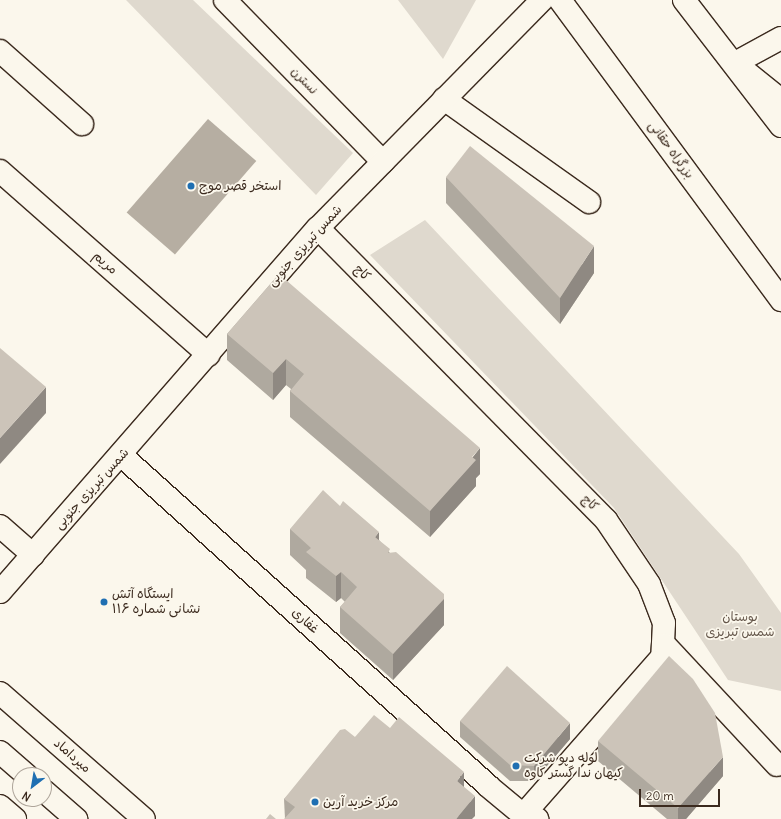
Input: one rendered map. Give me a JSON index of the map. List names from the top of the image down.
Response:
{
  "streets": {
    "main road": [
      "نسترن",
      "بزرگراه حقانی",
      "شمس تبریزی جنوبی",
      "مریم",
      "کاج",
      "غفارى",
      "میرداماد"
    ]
  },
  "crossings": [
    ["نسترن", "شمس تبریزی جنوبی"],
    ["شمس تبریزی جنوبی", "مریم"],
    ["شمس تبریزی جنوبی", "کاج"],
    ["شمس تبریزی جنوبی", "غفارى"],
    ["کاج", "غفارى"]
  ],
  "parks": ["بوستان شمس تبریزی"],
  "places": [
    "استخر قصر موج",
    "ایستگاه آتش نشانی شماره ۱۱۶",
    "لوله دپو شرکت کیهان ندا گستر کاوه",
    "مرکز خرید آرین"
  ],
  "scale_bar": "20 m",
  "north": "bottom left"
}
